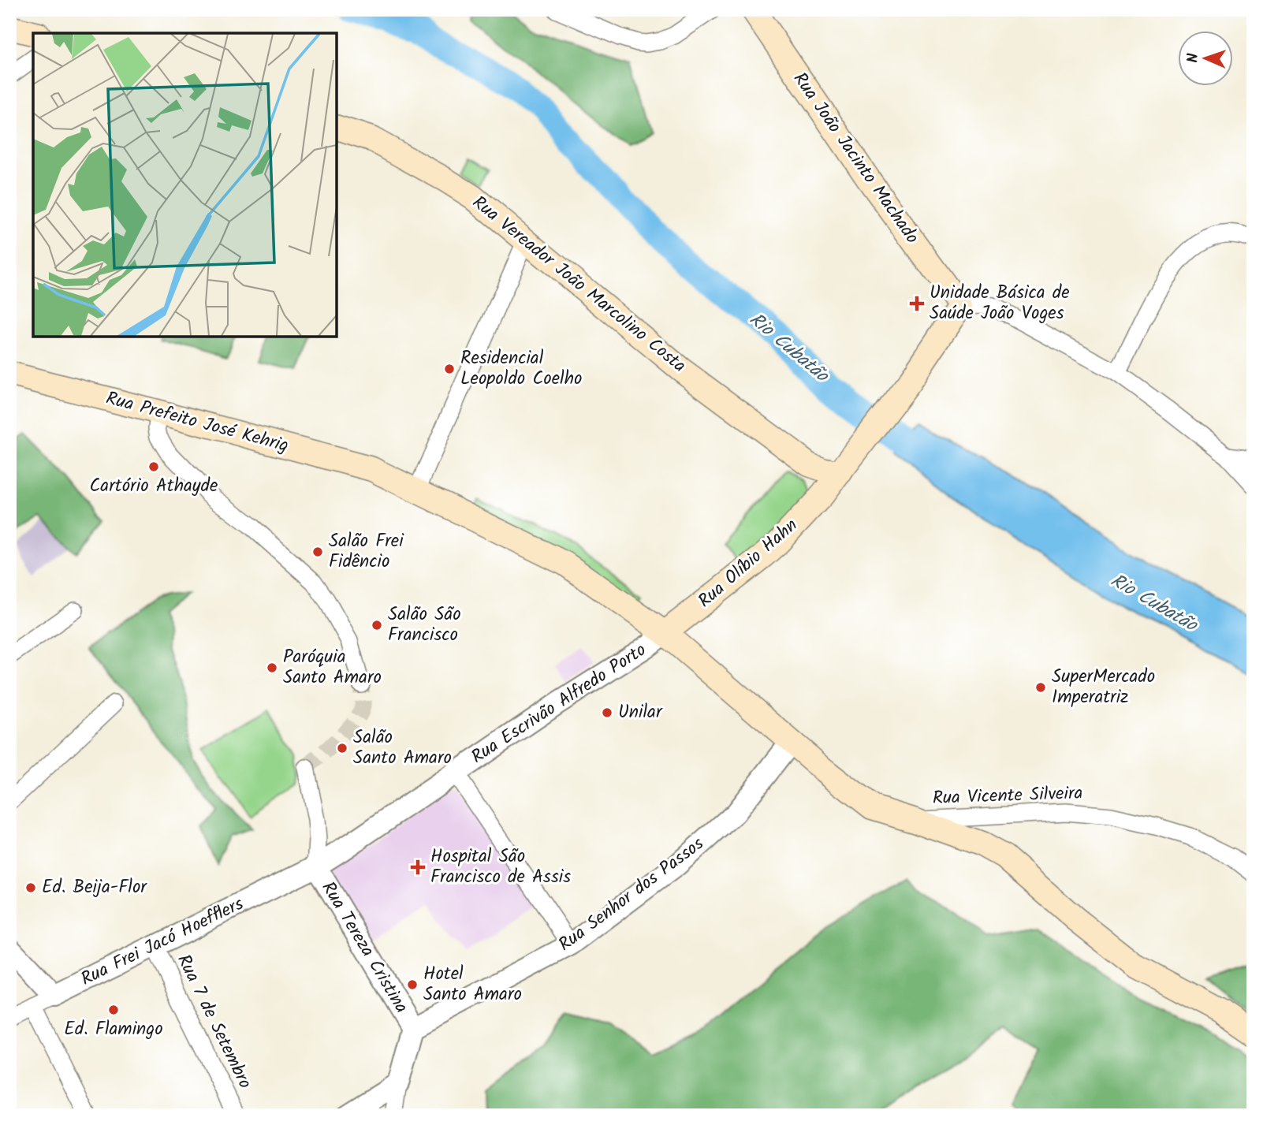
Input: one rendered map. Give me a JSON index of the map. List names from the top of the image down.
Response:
{
  "streets": {
    "main road": [
      "Rua João Jacinto Machado",
      "Rua Vereador João Marcolino Costa",
      "Rua Prefeito José Kehrig",
      "Rua Olíbio Hahn"
    ],
    "street": [
      "Rua Escrivão Alfredo Porto",
      "Rua Vicente Silveira",
      "Rua Senhor dos Passos",
      "Rua Frei Jacó Hoefflers",
      "Rua Tereza Cristina",
      "Rua 7 de Setembro"
    ]
  },
  "crossings": [
    ["Rua João Jacinto Machado", "Rua Olíbio Hahn"],
    ["Rua Vereador João Marcolino Costa", "Rua Olíbio Hahn"],
    ["Rua Prefeito José Kehrig", "Rua Olíbio Hahn"],
    ["Rua Prefeito José Kehrig", "Rua Escrivão Alfredo Porto"],
    ["Rua Prefeito José Kehrig", "Rua Vicente Silveira"],
    ["Rua Prefeito José Kehrig", "Rua Senhor dos Passos"],
    ["Rua Olíbio Hahn", "Rua Escrivão Alfredo Porto"],
    ["Rua Escrivão Alfredo Porto", "Rua Frei Jacó Hoefflers"],
    ["Rua Escrivão Alfredo Porto", "Rua Tereza Cristina"],
    ["Rua Senhor dos Passos", "Rua Tereza Cristina"],
    ["Rua Frei Jacó Hoefflers", "Rua Tereza Cristina"],
    ["Rua Frei Jacó Hoefflers", "Rua 7 de Setembro"]
  ],
  "water": ["Rio Cubatão"],
  "places": {
    "health": ["Unidade Básica de Saúde João Voges", "Hospital São Francisco de Assis"],
    "other": [
      "Residencial Leopoldo Coelho",
      "Cartório Athayde",
      "Salão Frei Fidêncio",
      "Salão São Francisco",
      "Paróquia Santo Amaro",
      "SuperMercado Imperatriz",
      "Unilar",
      "Salão Santo Amaro",
      "Ed. Beija-Flor",
      "Hotel Santo Amaro",
      "Ed. Flamingo"
    ]
  },
  "north": "left"
}
